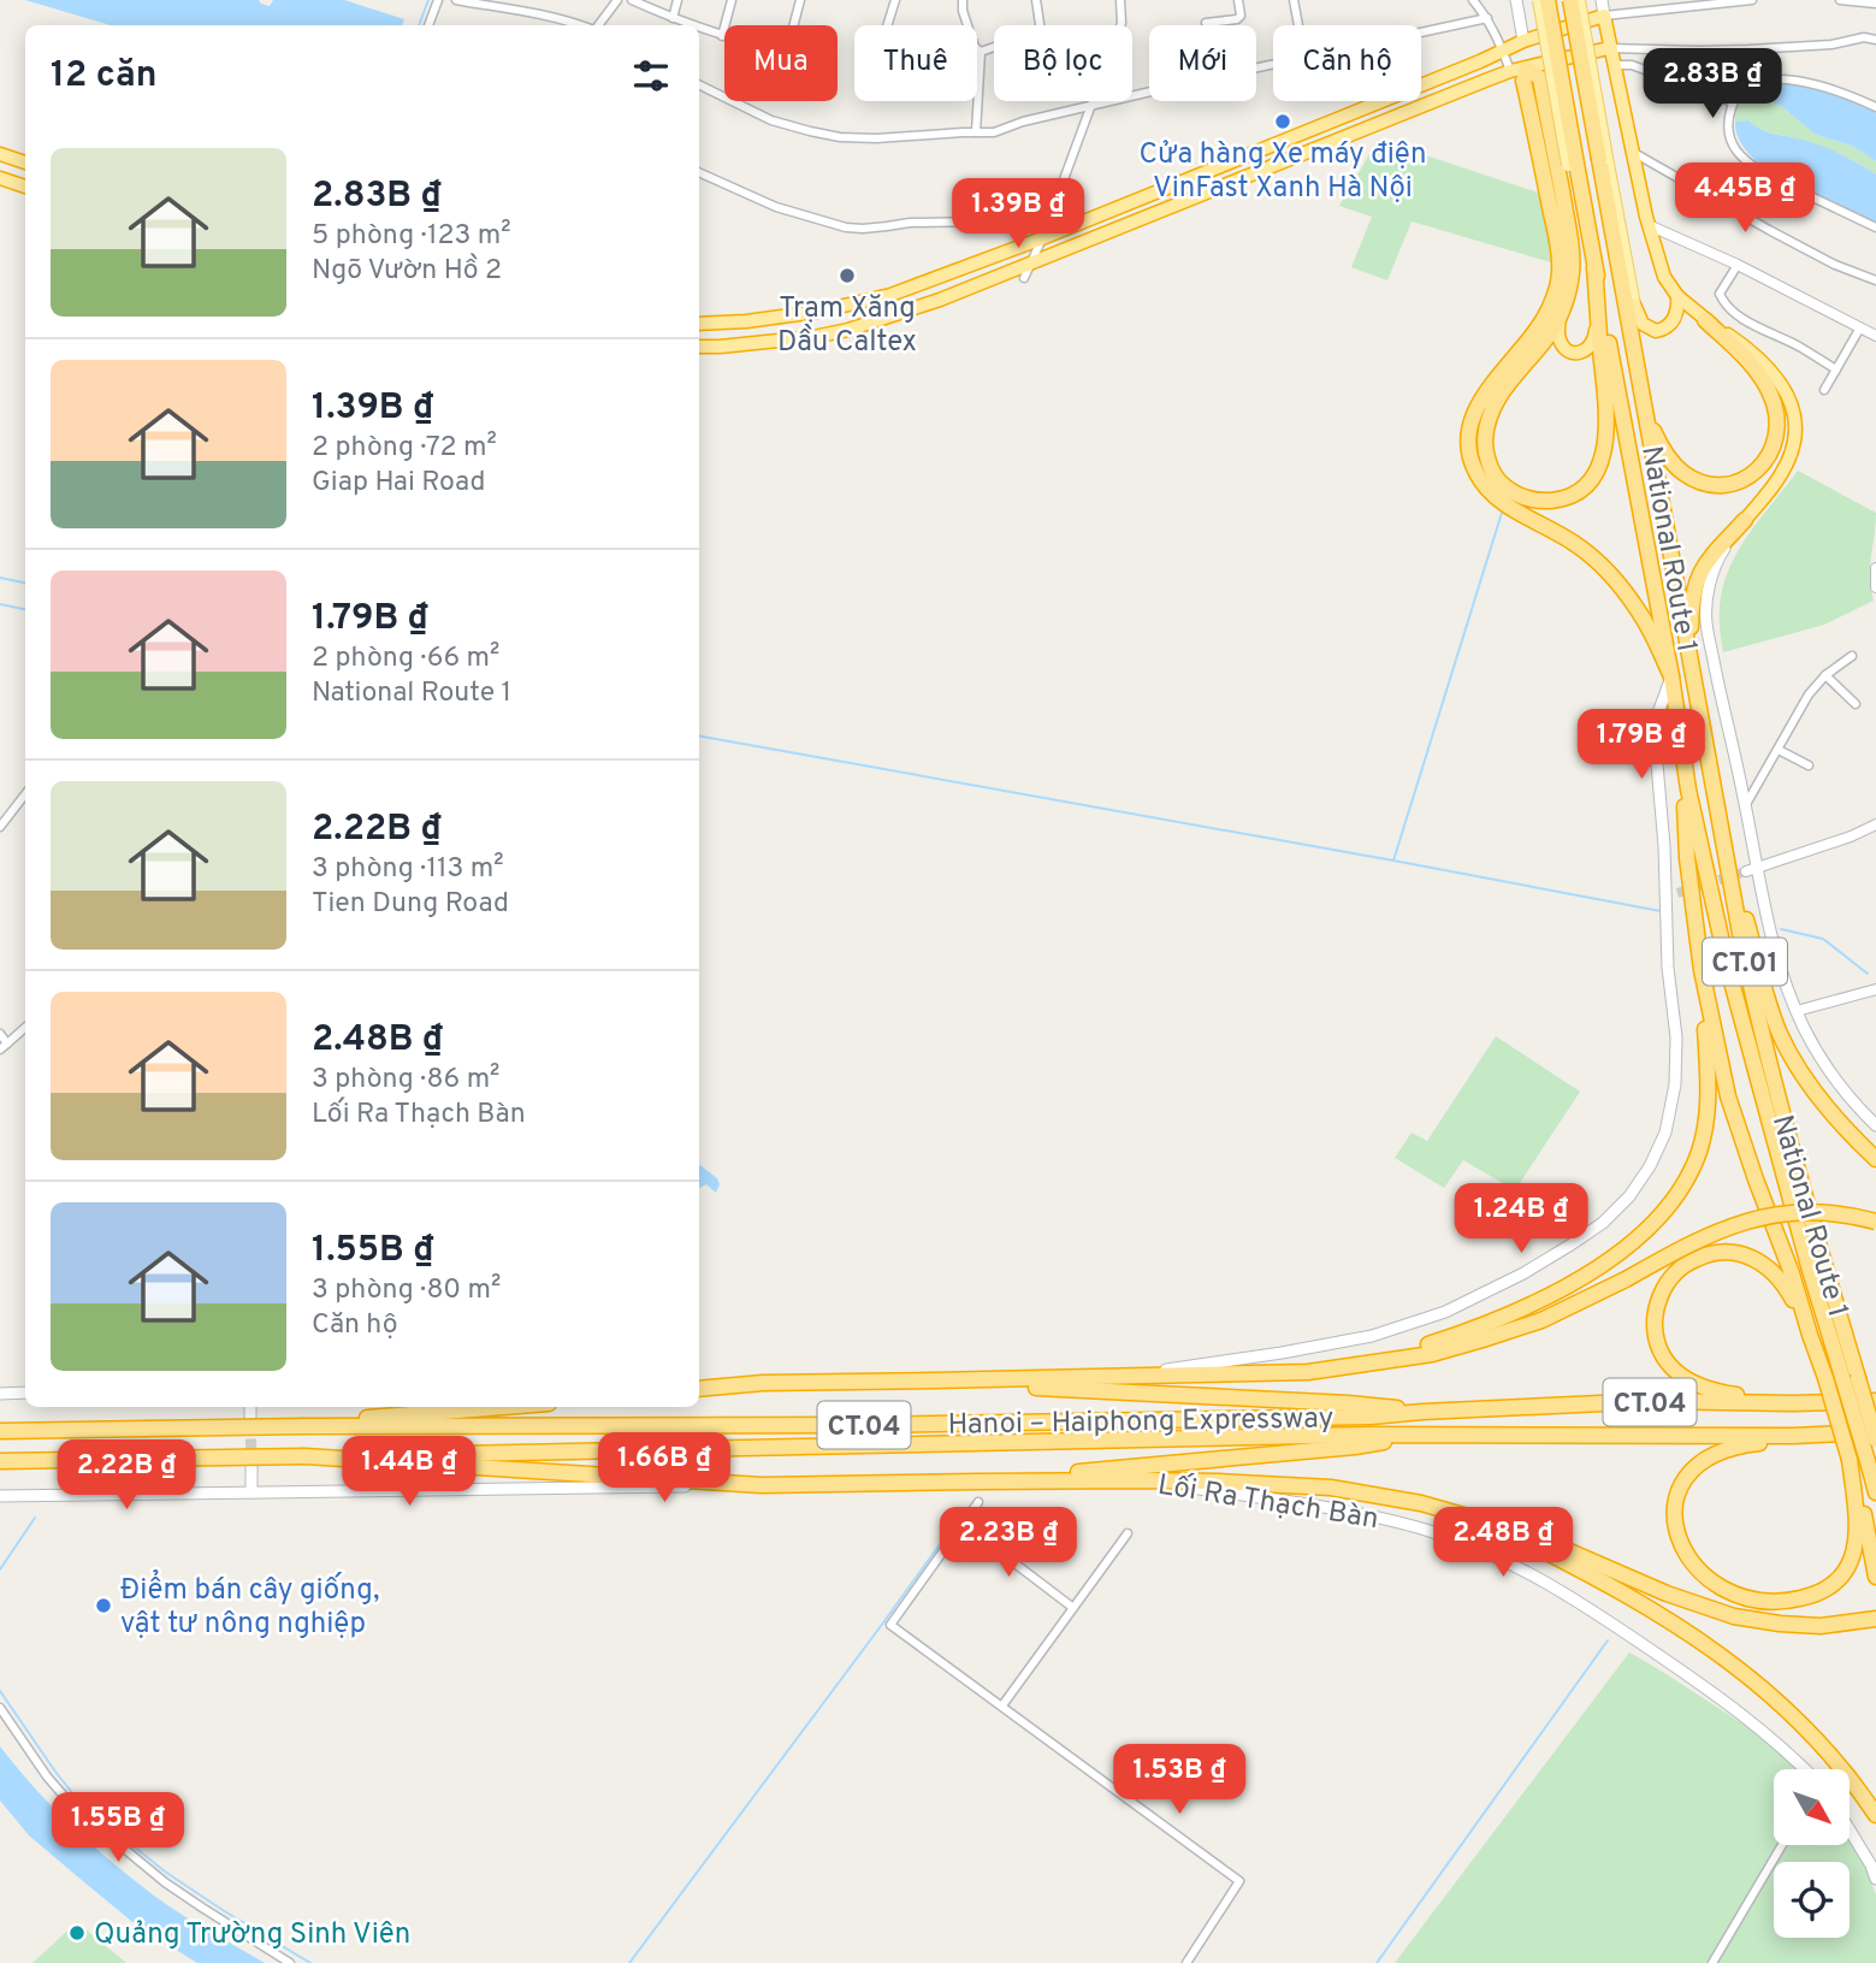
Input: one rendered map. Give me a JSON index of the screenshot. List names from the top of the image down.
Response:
{
  "streets": {
    "highway": [
      "National Route 1",
      "CT.01",
      "CT.04",
      "Hanoi – Haiphong Expressway"
    ],
    "main road": ["Lối Ra Thạch Bàn"]
  },
  "crossings": [
    ["National Route 1", "CT.01"],
    ["CT.01", "Hanoi – Haiphong Expressway"],
    ["CT.04", "Hanoi – Haiphong Expressway"]
  ],
  "places": [
    "Cửa hàng Xe máy điện VinFast Xanh Hà Nội",
    "Trạm Xăng Dầu Caltex",
    "Điểm bán cây giống, vật tư nông nghiệp",
    "Quảng Trường Sinh Viên"
  ],
  "north": "bottom right",
  "page": {
    "chip": [
      "Mua",
      "Thuê",
      "Bộ lọc",
      "Mới",
      "Căn hộ"
    ],
    "heading": "12 căn",
    "price": [
      "2.83B ₫",
      "4.45B ₫",
      "1.39B ₫",
      "1.79B ₫",
      "1.24B ₫",
      "1.66B ₫",
      "1.44B ₫",
      "2.22B ₫",
      "2.23B ₫",
      "2.48B ₫",
      "1.53B ₫",
      "1.55B ₫"
    ],
    "list": [
      {
        "name": "2.83B ₫",
        "note": "5 phòng · 123 m² · Ngõ Vườn Hồ 2"
      },
      {
        "name": "1.39B ₫",
        "note": "2 phòng · 72 m² · Giap Hai Road"
      },
      {
        "name": "1.79B ₫",
        "note": "2 phòng · 66 m² · National Route 1"
      },
      {
        "name": "2.22B ₫",
        "note": "3 phòng · 113 m² · Tien Dung Road"
      },
      {
        "name": "2.48B ₫",
        "note": "3 phòng · 86 m² · Lối Ra Thạch Bàn"
      },
      {
        "name": "1.55B ₫",
        "note": "3 phòng · 80 m² · Căn hộ"
      }
    ]
  }
}
